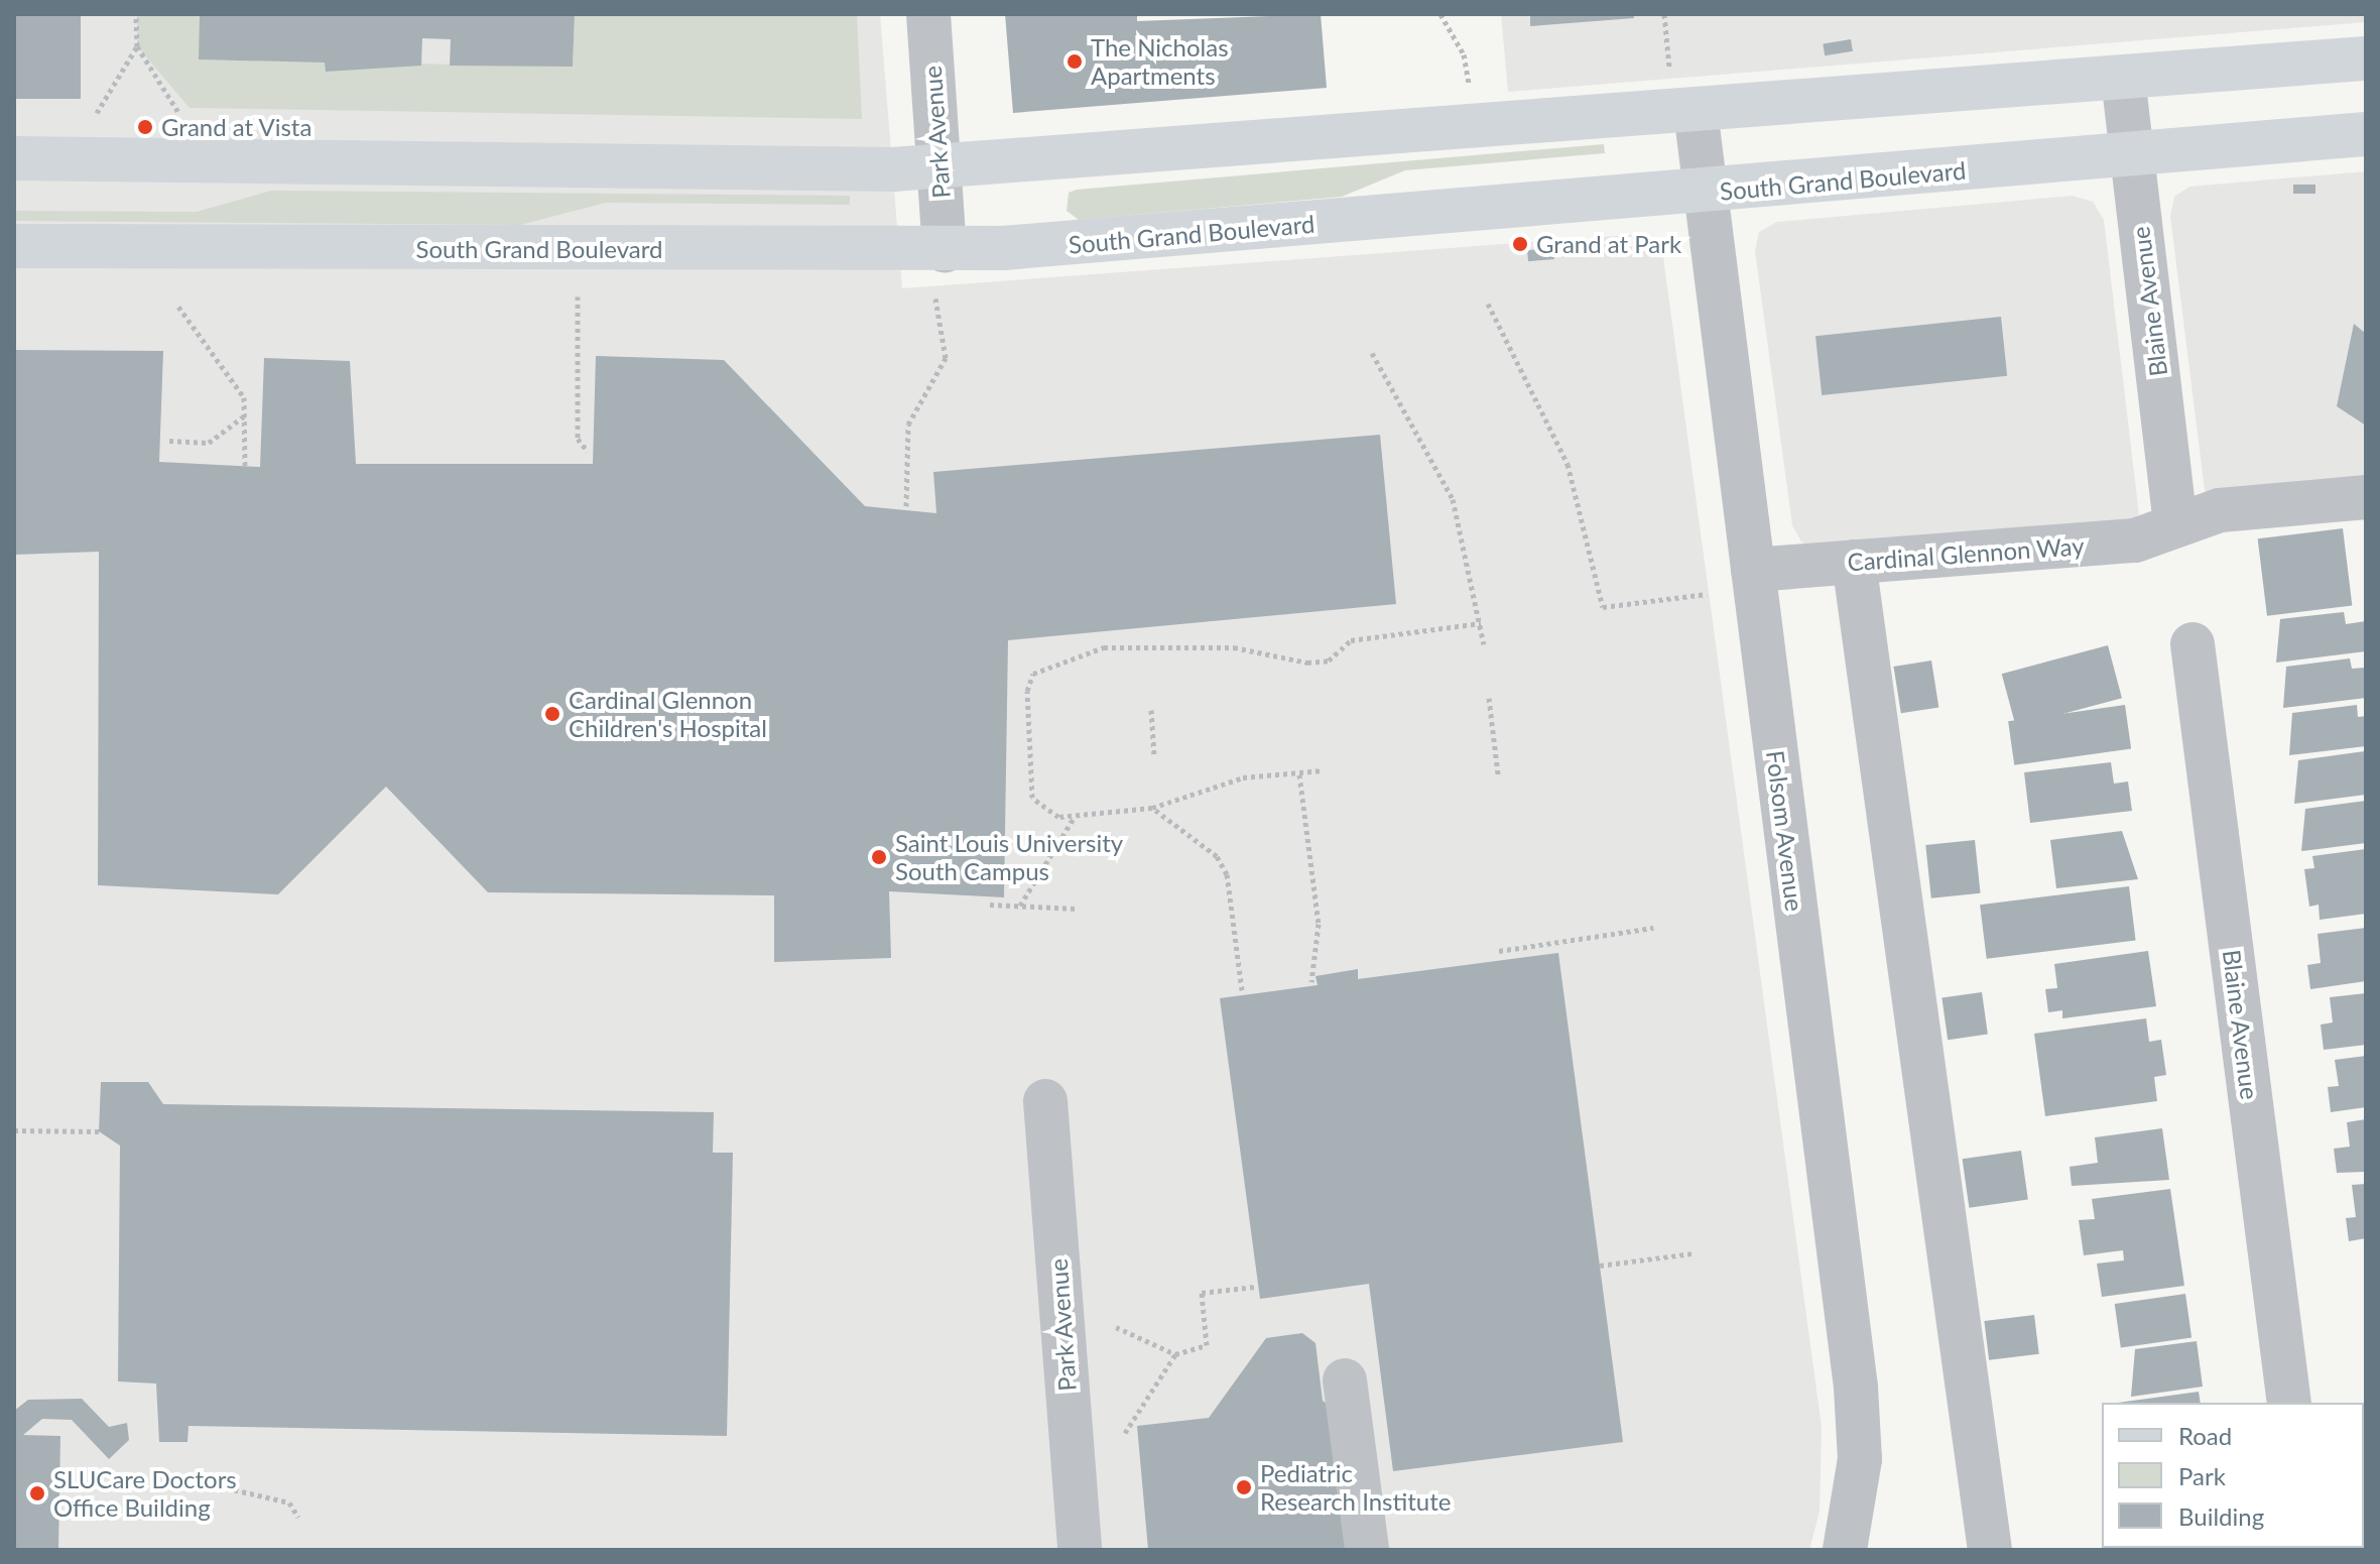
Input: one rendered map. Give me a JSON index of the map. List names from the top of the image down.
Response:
{
  "streets": {
    "main road": ["South Grand Boulevard"],
    "street": [
      "Park Avenue",
      "Blaine Avenue",
      "Cardinal Glennon Way",
      "Folsom Avenue"
    ]
  },
  "crossings": [
    ["Park Avenue", "South Grand Boulevard"],
    ["South Grand Boulevard", "Blaine Avenue"],
    ["South Grand Boulevard", "Folsom Avenue"],
    ["Blaine Avenue", "Cardinal Glennon Way"],
    ["Cardinal Glennon Way", "Folsom Avenue"]
  ],
  "places": [
    "The Nicholas Apartments",
    "Grand at Vista",
    "Grand at Park",
    "Cardinal Glennon Children's Hospital",
    "Saint Louis University South Campus",
    "Pediatric Research Institute",
    "SLUCare Doctors Office Building"
  ],
  "legend": ["Road", "Park", "Building"]
}
